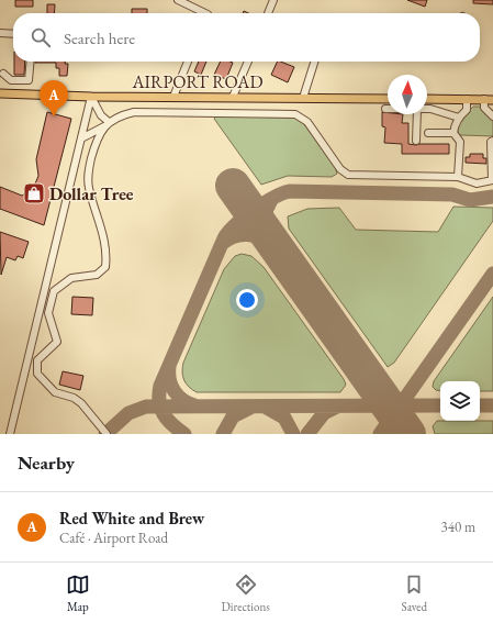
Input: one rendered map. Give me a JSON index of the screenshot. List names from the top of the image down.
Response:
{
  "streets": {
    "main road": ["AIRPORT ROAD"]
  },
  "places": {
    "shop": ["Dollar Tree"]
  },
  "north": "top",
  "page": {
    "search": "Search here",
    "pins": "A",
    "heading": "Nearby",
    "list": [
      {
        "mark": "A",
        "name": "Red White and Brew",
        "note": "Café · Airport Road",
        "value": "340 m"
      }
    ],
    "nav": ["Map", "Directions", "Saved"]
  }
}
